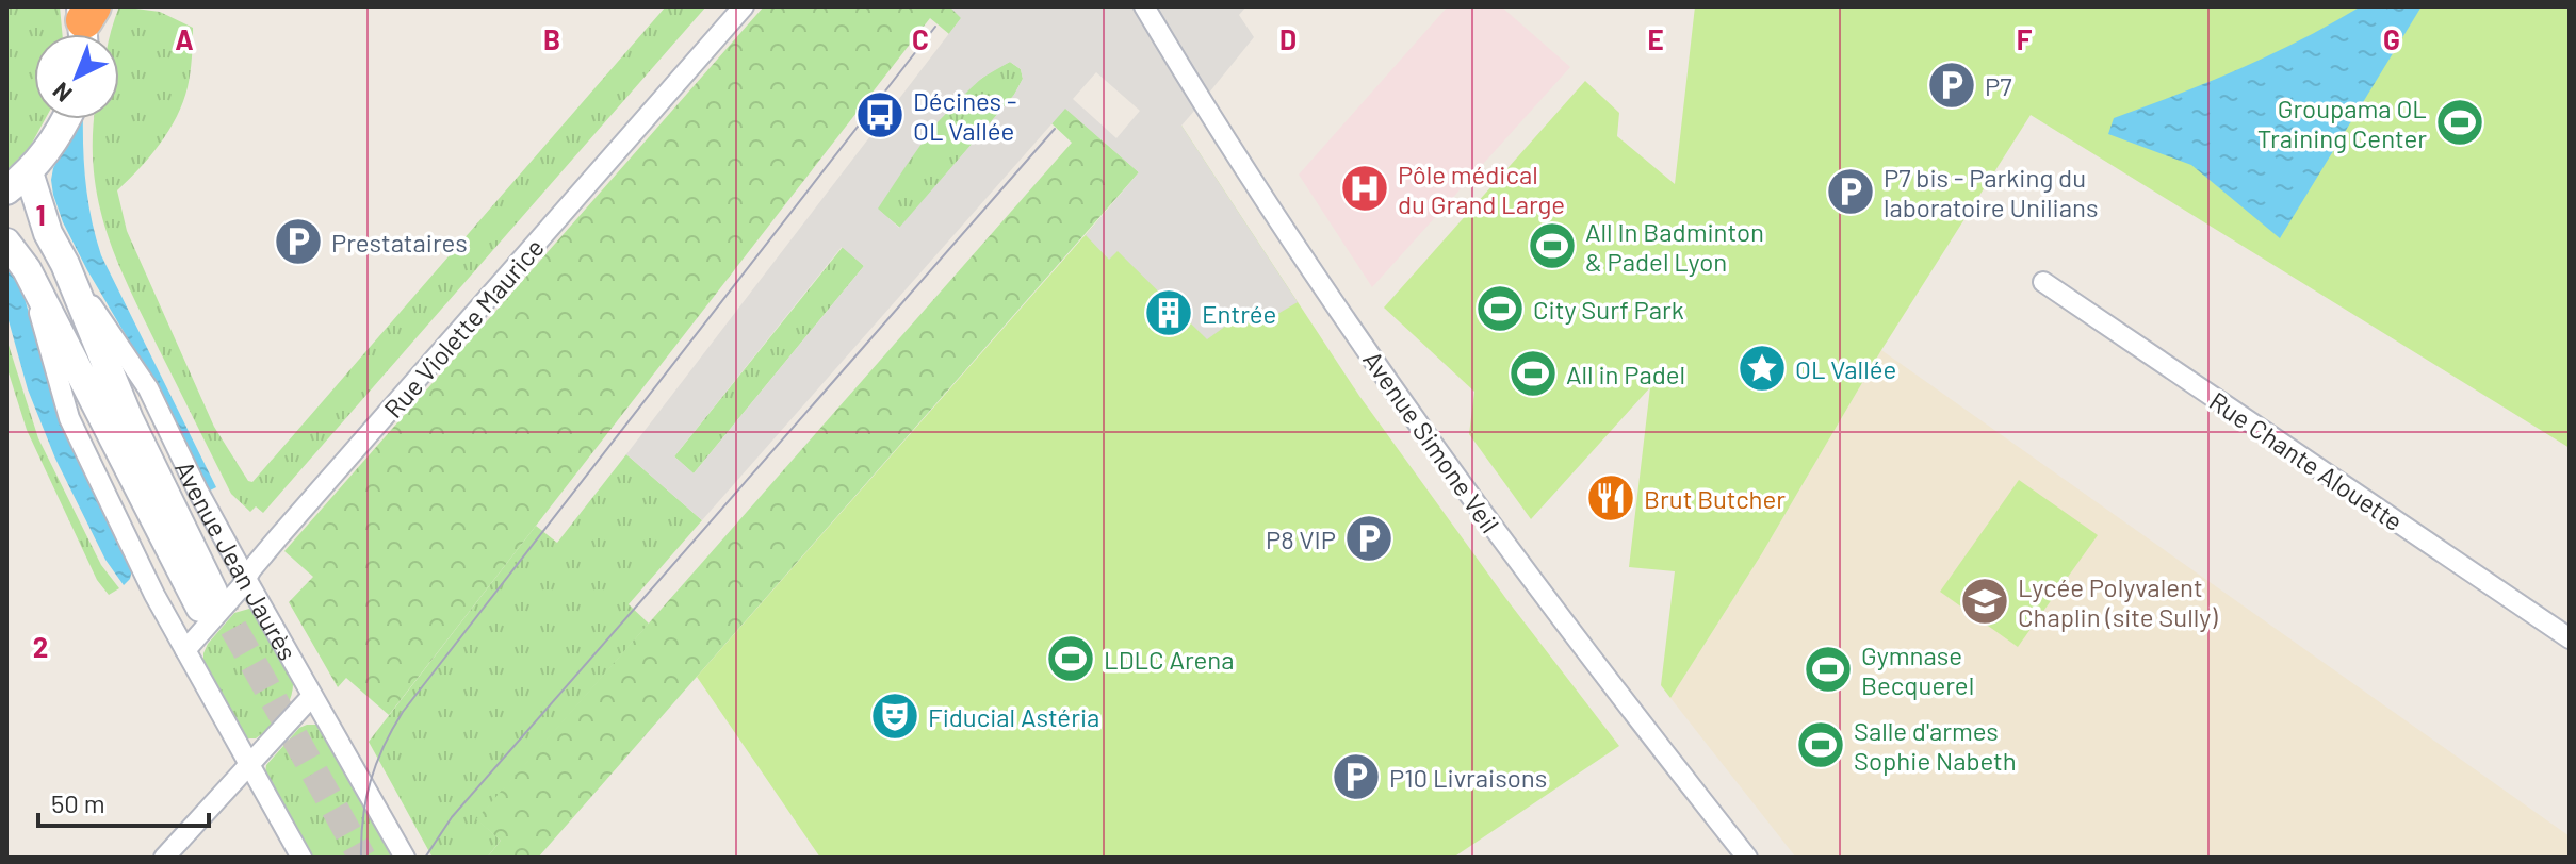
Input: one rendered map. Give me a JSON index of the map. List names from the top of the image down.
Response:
{
  "streets": {
    "main road": ["Avenue Jean Jaurès"],
    "street": ["Rue Violette Maurice", "Avenue Simone Veil", "Rue Chante Alouette"]
  },
  "crossings": [
    ["Rue Violette Maurice", "Avenue Jean Jaurès"]
  ],
  "places": {
    "parking": [
      "P7",
      "P7 bis - Parking du laboratoire Unilians",
      "Prestataires",
      "P8 VIP",
      "P10 Livraisons"
    ],
    "bus stop": ["Décines - OL Vallée"],
    "sports": [
      "Groupama OL Training Center",
      "All In Badminton & Padel Lyon",
      "City Surf Park",
      "All in Padel",
      "LDLC Arena",
      "Gymnase Becquerel",
      "Salle d'armes Sophie Nabeth"
    ],
    "hospital": ["Pôle médical du Grand Large"],
    "building": ["Entrée"],
    "place": ["OL Vallée"],
    "restaurant": ["Brut Butcher"],
    "school or university": ["Lycée Polyvalent Chaplin (site Sully)"],
    "theatre": ["Fiducial Astéria"]
  },
  "scale_bar": "50 m",
  "north": "bottom left",
  "grid": {
    "columns": [
      "A",
      "B",
      "C",
      "D",
      "E",
      "F",
      "G"
    ],
    "rows": ["1", "2"]
  }
}
